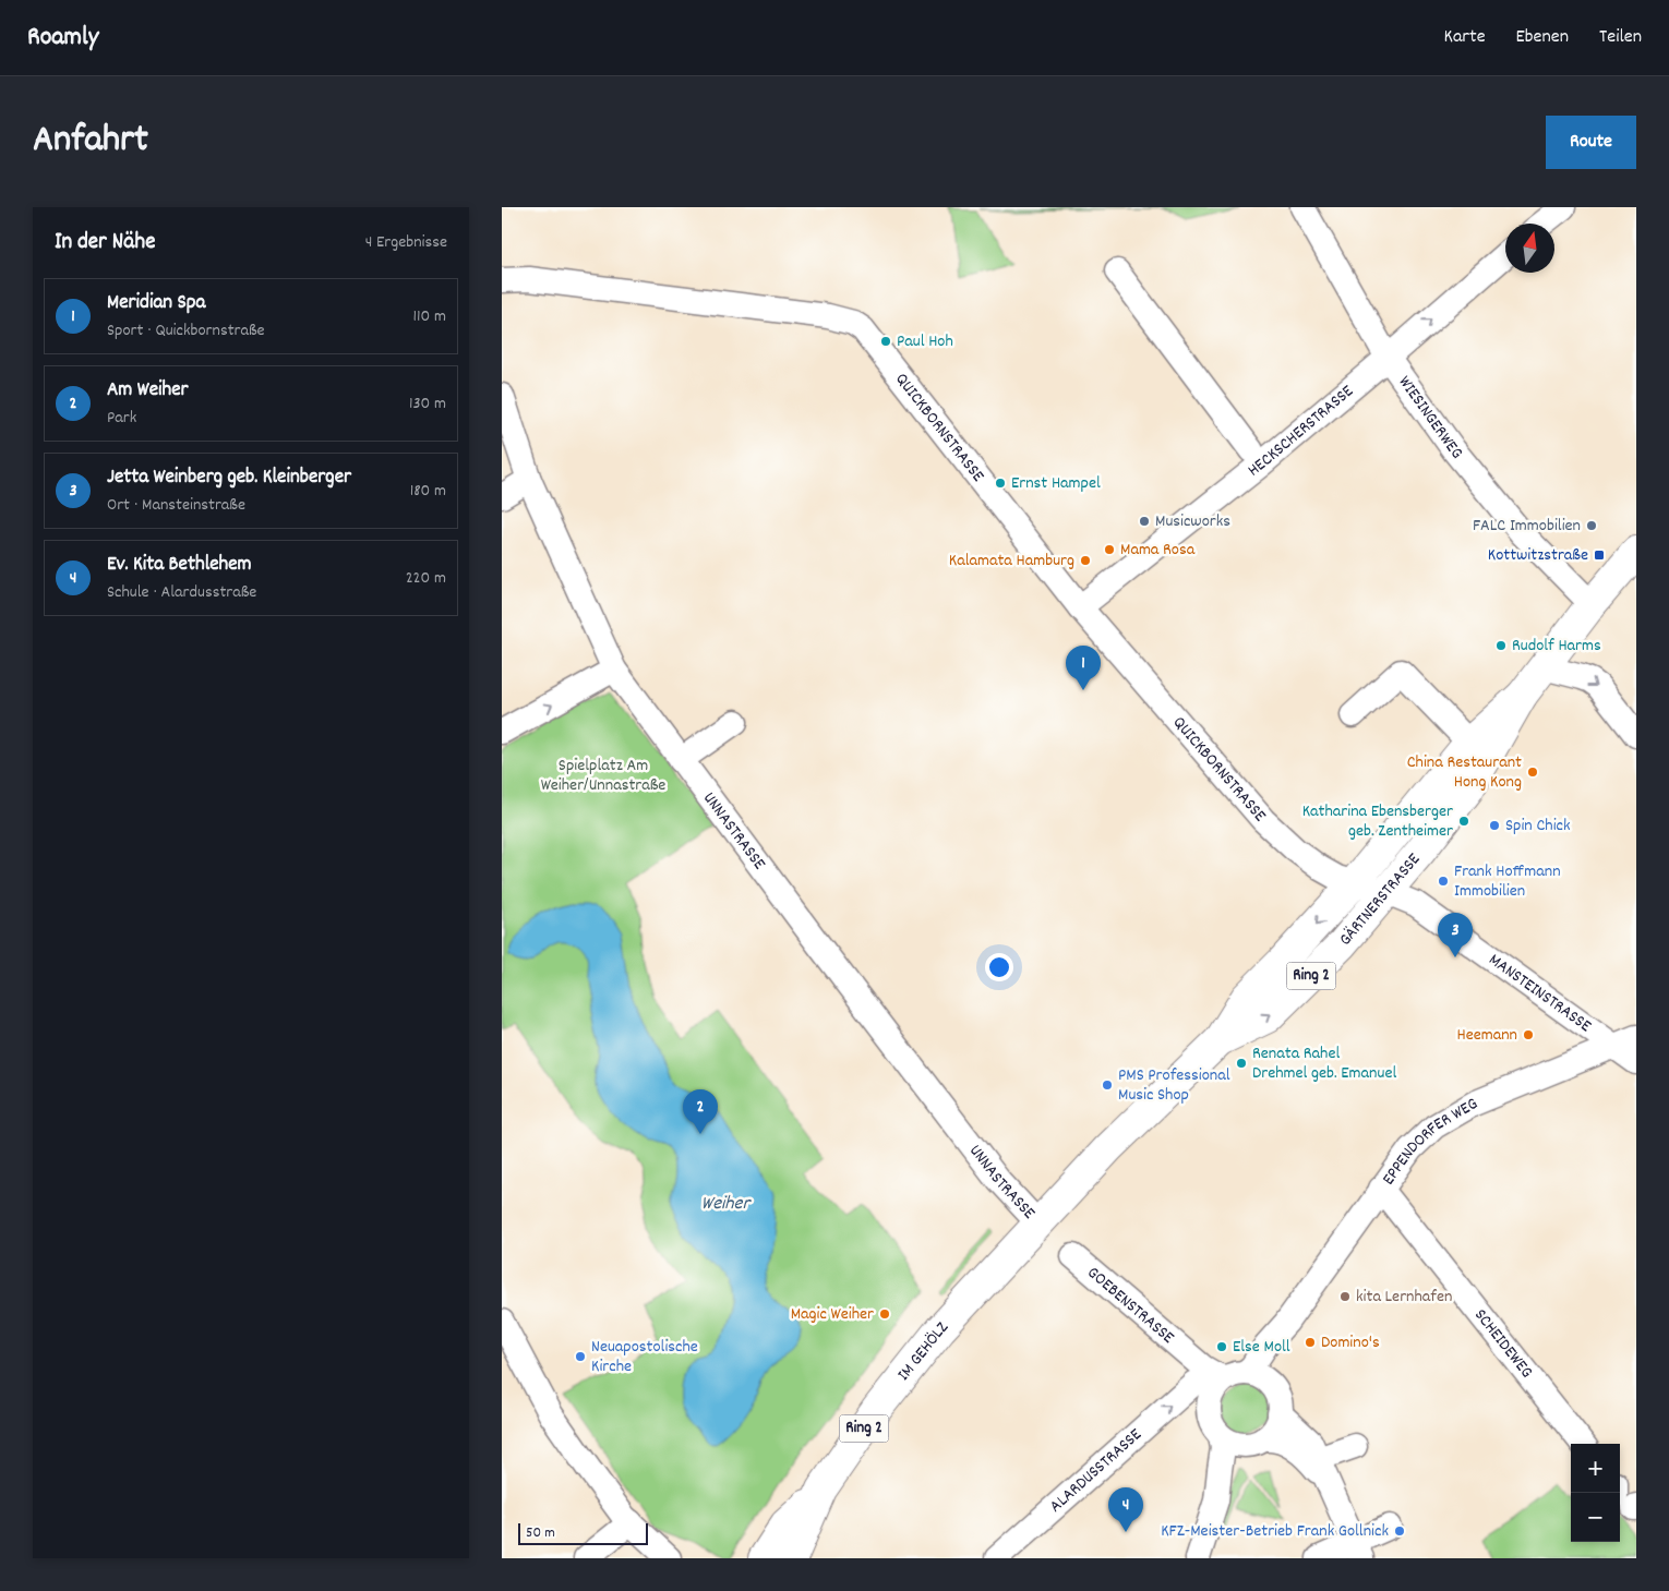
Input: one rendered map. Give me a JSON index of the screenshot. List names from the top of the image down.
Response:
{
  "streets": {
    "main road": ["GÄRTNERSTRASSE", "Ring 2", "IM GEHÖLZ"],
    "street": [
      "WIESINGERWEG",
      "QUICKBORNSTRASSE",
      "HECKSCHERSTRASSE",
      "UNNASTRASSE",
      "MANSTEINSTRASSE",
      "EPPENDORFER WEG",
      "GOEBENSTRASSE",
      "SCHEIDEWEG",
      "ALARDUSSTRASSE"
    ]
  },
  "crossings": [
    ["WIESINGERWEG", "HECKSCHERSTRASSE"],
    ["WIESINGERWEG", "GÄRTNERSTRASSE"],
    ["QUICKBORNSTRASSE", "HECKSCHERSTRASSE"],
    ["QUICKBORNSTRASSE", "GÄRTNERSTRASSE"],
    ["QUICKBORNSTRASSE", "MANSTEINSTRASSE"],
    ["UNNASTRASSE", "GÄRTNERSTRASSE"],
    ["UNNASTRASSE", "IM GEHÖLZ"],
    ["GÄRTNERSTRASSE", "MANSTEINSTRASSE"],
    ["GÄRTNERSTRASSE", "IM GEHÖLZ"],
    ["MANSTEINSTRASSE", "EPPENDORFER WEG"],
    ["EPPENDORFER WEG", "GOEBENSTRASSE"],
    ["EPPENDORFER WEG", "SCHEIDEWEG"],
    ["GOEBENSTRASSE", "ALARDUSSTRASSE"]
  ],
  "one_way": ["ALARDUSSTRASSE"],
  "water": ["Weiher"],
  "parks": ["Spielplatz Am Weiher/Unnastraße"],
  "places": {
    "other": [
      "Paul Hoh",
      "Ernst Hampel",
      "Musicworks",
      "FALC Immobilien",
      "Mama Rosa",
      "Kalamata Hamburg",
      "Rudolf Harms",
      "China Restaurant Hong Kong",
      "Katharina Ebensberger geb. Zentheimer",
      "Spin Chick",
      "Frank Hoffmann Immobilien",
      "Heemann",
      "Renata Rahel Drehmel geb. Emanuel",
      "PMS Professional Music Shop",
      "kita Lernhafen",
      "Magic Weiher",
      "Domino's",
      "Else Moll",
      "Neuapostolische Kirche",
      "KFZ-Meister-Betrieb Frank Gollnick"
    ],
    "transit": ["Kottwitzstraße"]
  },
  "scale_bar": "50 m",
  "north": "top",
  "page": {
    "header": "Roamly",
    "nav": ["Karte", "Ebenen", "Teilen"],
    "title": "Anfahrt",
    "buttons": "Route",
    "heading": ["In der Nähe", "4 Ergebnisse"],
    "list": [
      {
        "mark": "1",
        "name": "Meridian Spa",
        "note": "Sport · Quickbornstraße",
        "value": "110 m"
      },
      {
        "mark": "2",
        "name": "Am Weiher",
        "note": "Park",
        "value": "130 m"
      },
      {
        "mark": "3",
        "name": "Jetta Weinberg geb. Kleinberger",
        "note": "Ort · Mansteinstraße",
        "value": "180 m"
      },
      {
        "mark": "4",
        "name": "Ev. Kita Bethlehem",
        "note": "Schule · Alardusstraße",
        "value": "220 m"
      }
    ],
    "pins": [
      "1",
      "3",
      "2",
      "4"
    ],
    "map_buttons": ["+", "−"],
    "scale": "50 m"
  }
}
